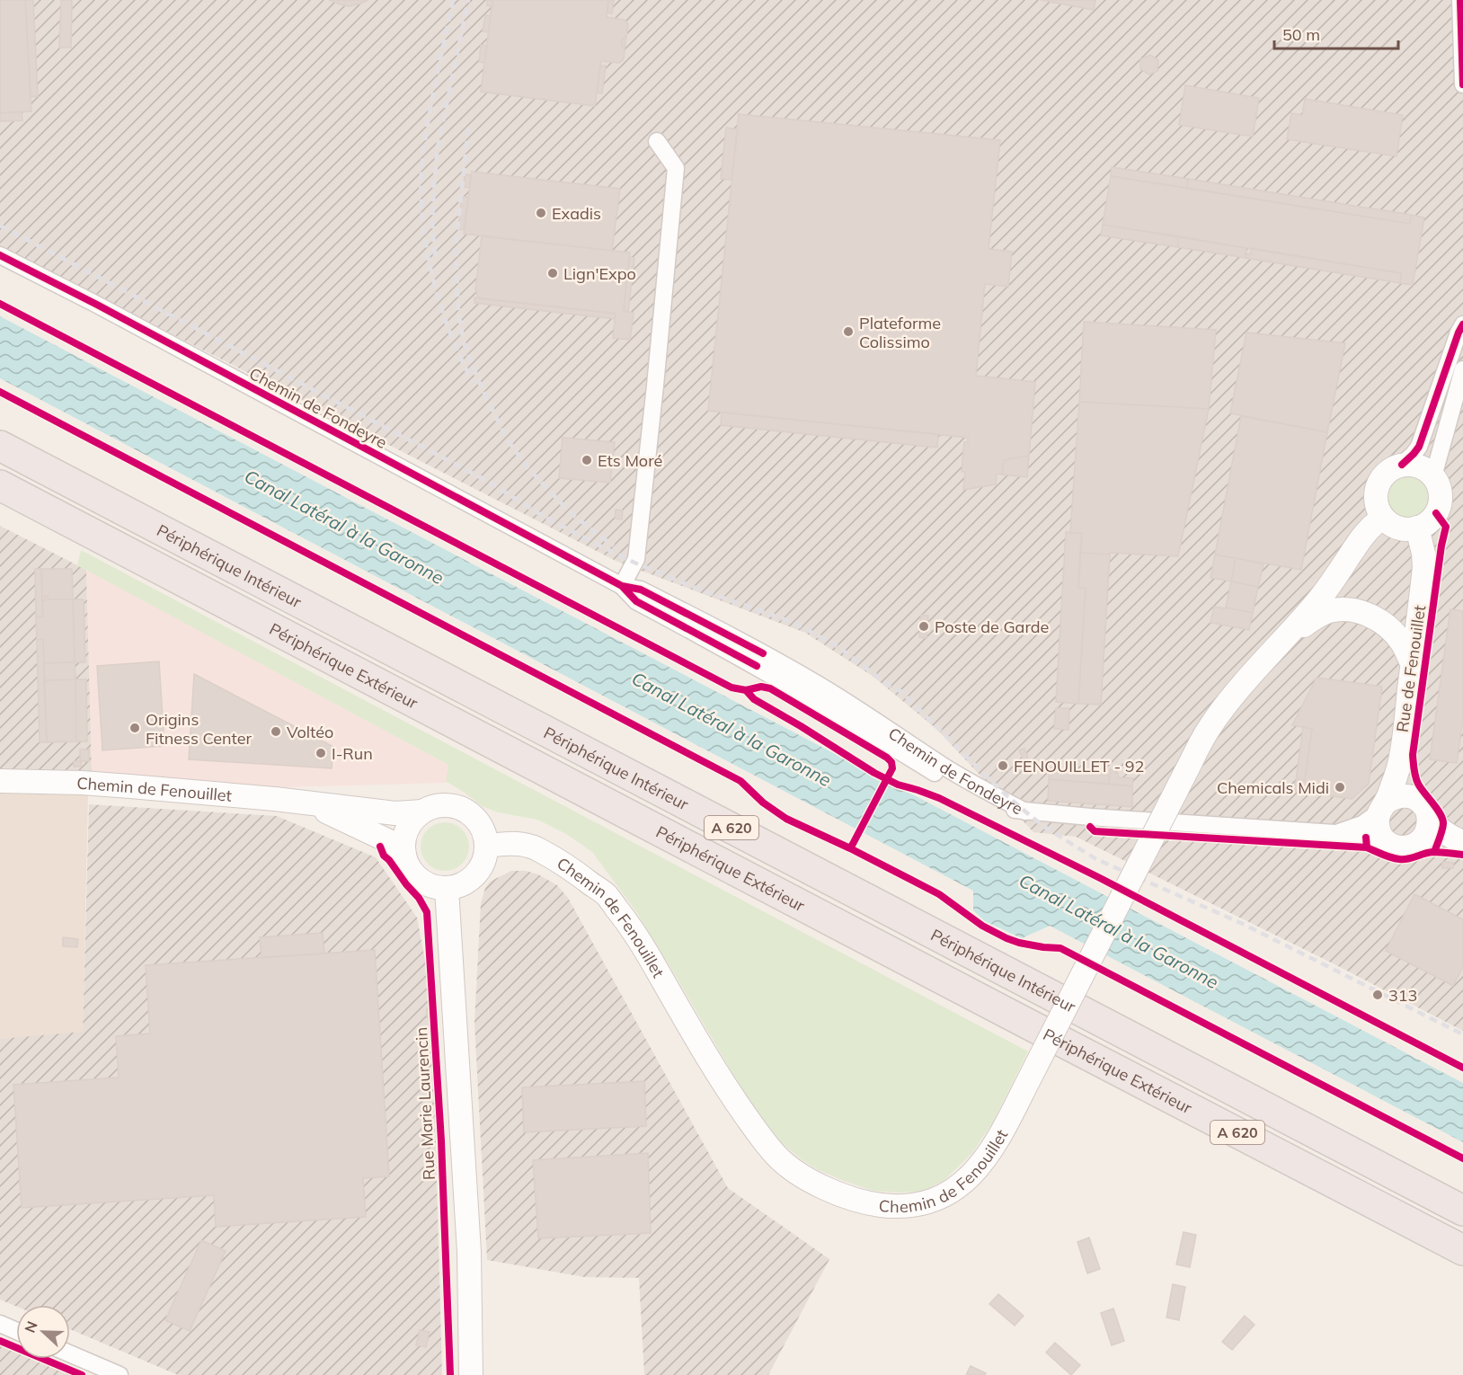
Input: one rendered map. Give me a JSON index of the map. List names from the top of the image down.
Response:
{
  "streets": {
    "highway": ["Périphérique Intérieur", "Périphérique Extérieur", "A 620"],
    "street": [
      "Chemin de Fondeyre",
      "Rue de Fenouillet",
      "Chemin de Fenouillet",
      "Rue Marie Laurencin"
    ]
  },
  "crossings": [
    ["Chemin de Fondeyre", "Rue de Fenouillet"],
    ["Rue de Fenouillet", "Chemin de Fenouillet"],
    ["Chemin de Fenouillet", "Rue Marie Laurencin"]
  ],
  "water": ["Canal Latéral à la Garonne"],
  "places": [
    "Exadis",
    "Lign'Expo",
    "Plateforme Colissimo",
    "Ets Moré",
    "Poste de Garde",
    "Origins Fitness Center",
    "Voltéo",
    "I-Run",
    "FENOUILLET - 92",
    "Chemicals Midi",
    "313"
  ],
  "scale_bar": "50 m",
  "north": "left"
}
